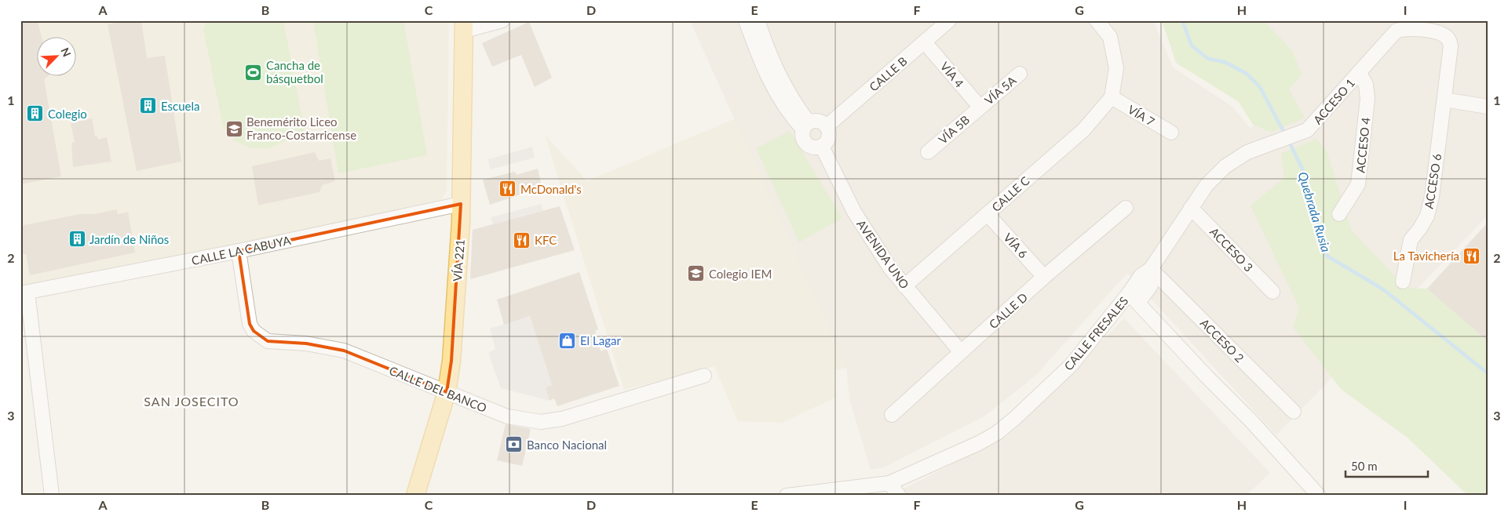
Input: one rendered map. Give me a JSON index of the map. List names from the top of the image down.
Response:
{
  "streets": {
    "main road": ["VÍA 221"],
    "street": [
      "CALLE B",
      "VÍA 4",
      "VÍA 5A",
      "ACCESO 1",
      "VÍA 7",
      "VÍA 5B",
      "ACCESO 4",
      "ACCESO 6",
      "CALLE C",
      "VÍA 6",
      "ACCESO 3",
      "CALLE LA CABUYA",
      "AVENIDA UNO",
      "CALLE D",
      "CALLE FRESALES",
      "ACCESO 2",
      "CALLE DEL BANCO"
    ]
  },
  "crossings": [
    ["CALLE B", "VÍA 4"],
    ["CALLE B", "AVENIDA UNO"],
    ["VÍA 4", "VÍA 5A"],
    ["VÍA 4", "VÍA 5B"],
    ["VÍA 5A", "VÍA 5B"],
    ["ACCESO 1", "ACCESO 4"],
    ["ACCESO 1", "ACCESO 6"],
    ["ACCESO 1", "ACCESO 3"],
    ["ACCESO 1", "CALLE FRESALES"],
    ["ACCESO 1", "ACCESO 2"],
    ["VÍA 7", "CALLE C"],
    ["CALLE C", "VÍA 6"],
    ["CALLE C", "AVENIDA UNO"],
    ["VÍA 6", "CALLE D"],
    ["CALLE LA CABUYA", "VÍA 221"],
    ["CALLE LA CABUYA", "CALLE DEL BANCO"],
    ["AVENIDA UNO", "CALLE D"],
    ["VÍA 221", "CALLE DEL BANCO"]
  ],
  "districts": ["SAN JOSECITO"],
  "water": ["Quebrada Rusia"],
  "places": {
    "sports": ["Cancha de básquetbol"],
    "building": ["Escuela", "Colegio", "Jardín de Niños"],
    "school or university": ["Benemérito Liceo Franco-Costarricense", "Colegio IEM"],
    "restaurant": ["McDonald's", "KFC", "La Tavichería"],
    "shop": ["El Lagar"],
    "bank": ["Banco Nacional"]
  },
  "scale_bar": "50 m",
  "north": "top right",
  "grid": {
    "columns": [
      "A",
      "B",
      "C",
      "D",
      "E",
      "F",
      "G",
      "H",
      "I"
    ],
    "rows": ["1", "2", "3"]
  }
}
